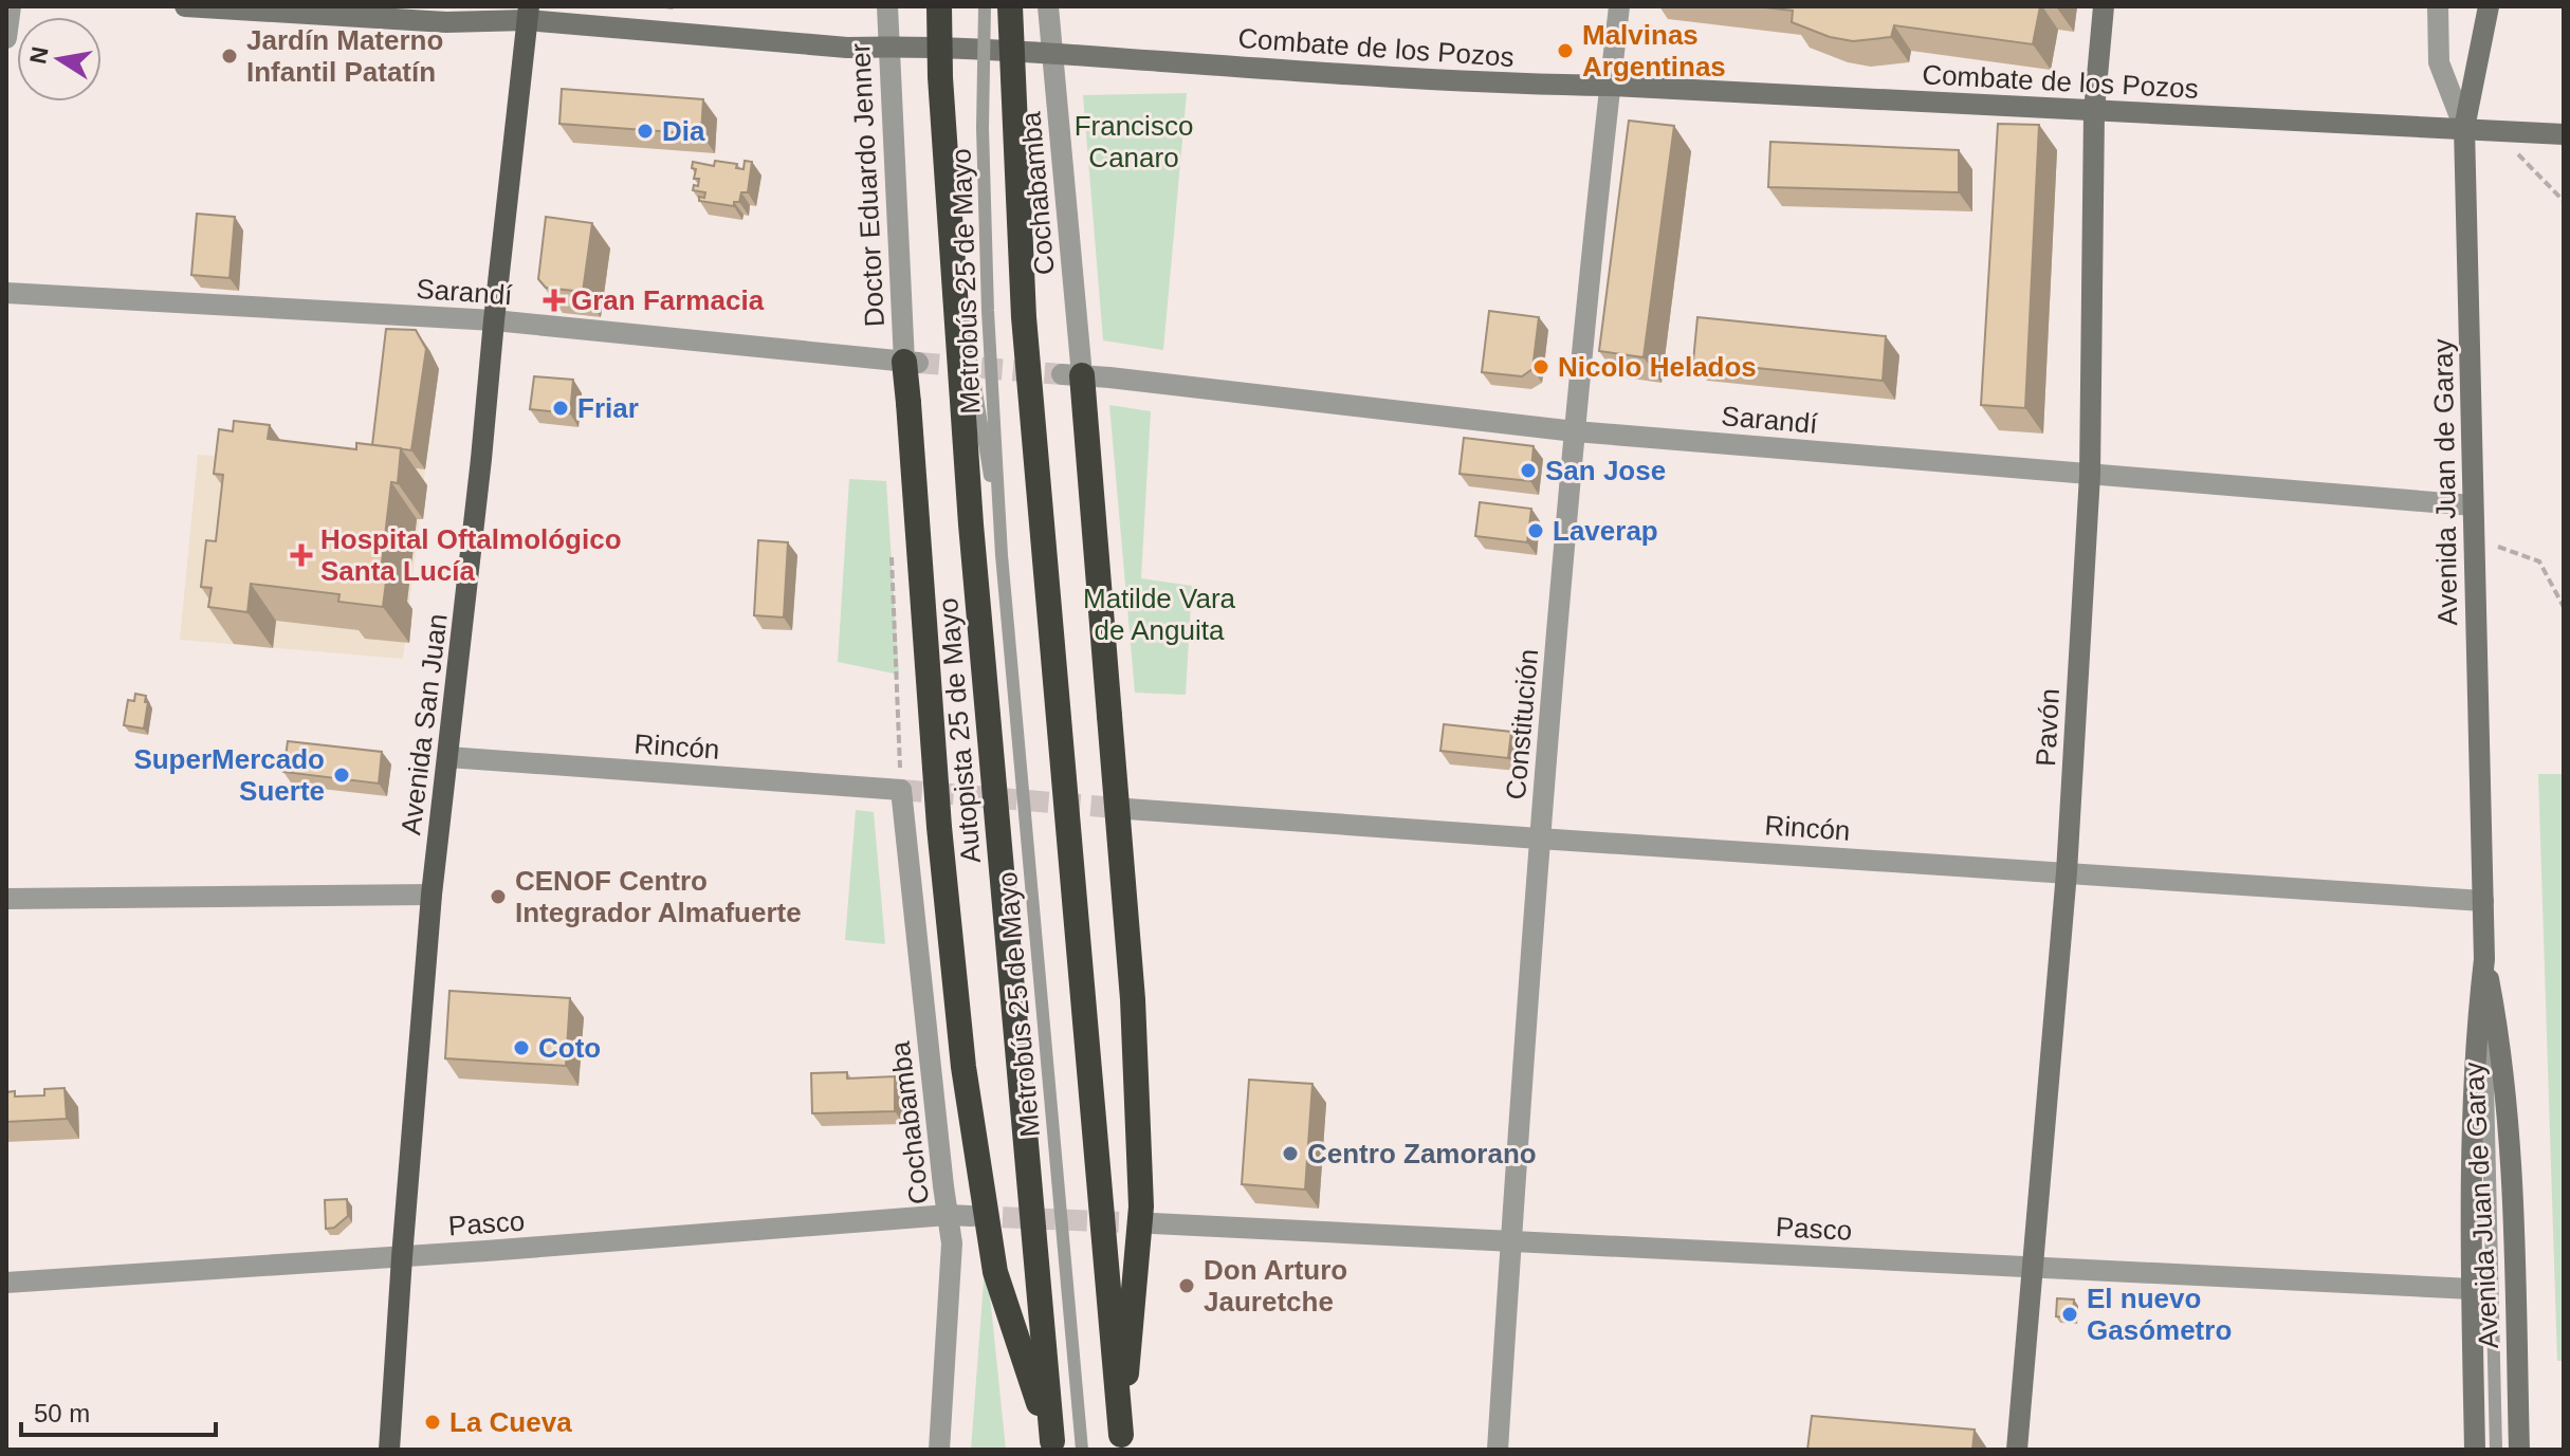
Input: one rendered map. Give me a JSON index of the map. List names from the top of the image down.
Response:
{
  "streets": {
    "highway": ["Autopista 25 de Mayo"],
    "main road": ["Avenida San Juan"],
    "street": [
      "Combate de los Pozos",
      "Doctor Eduardo Jenner",
      "Cochabamba",
      "Sarandí",
      "Avenida Juan de Garay",
      "Constitución",
      "Pavón",
      "Rincón",
      "Pasco"
    ],
    "lane": ["Metrobús 25 de Mayo"]
  },
  "crossings": [
    ["Combate de los Pozos", "Doctor Eduardo Jenner"],
    ["Combate de los Pozos", "Cochabamba"],
    ["Combate de los Pozos", "Avenida Juan de Garay"],
    ["Combate de los Pozos", "Avenida San Juan"],
    ["Combate de los Pozos", "Constitución"],
    ["Combate de los Pozos", "Pavón"],
    ["Doctor Eduardo Jenner", "Sarandí"],
    ["Cochabamba", "Sarandí"],
    ["Cochabamba", "Rincón"],
    ["Cochabamba", "Pasco"],
    ["Metrobús 25 de Mayo", "Autopista 25 de Mayo"],
    ["Sarandí", "Avenida Juan de Garay"],
    ["Sarandí", "Avenida San Juan"],
    ["Sarandí", "Constitución"],
    ["Sarandí", "Pavón"],
    ["Avenida Juan de Garay", "Rincón"],
    ["Avenida Juan de Garay", "Pasco"],
    ["Avenida San Juan", "Rincón"],
    ["Avenida San Juan", "Pasco"],
    ["Constitución", "Rincón"],
    ["Constitución", "Pasco"],
    ["Pavón", "Rincón"],
    ["Pavón", "Pasco"]
  ],
  "parks": ["Francisco Canaro", "Matilde Vara de Anguita"],
  "places": {
    "other": [
      "Malvinas Argentinas",
      "Jardín Materno Infantil Patatín",
      "Dia",
      "Nicolo Helados",
      "Friar",
      "San Jose",
      "Laverap",
      "SuperMercado Suerte",
      "CENOF Centro Integrador Almafuerte",
      "Coto",
      "Centro Zamorano",
      "Don Arturo Jauretche",
      "El nuevo Gasómetro",
      "La Cueva"
    ],
    "health": ["Gran Farmacia", "Hospital Oftalmológico Santa Lucía"]
  },
  "scale_bar": "50 m",
  "north": "left"
}
